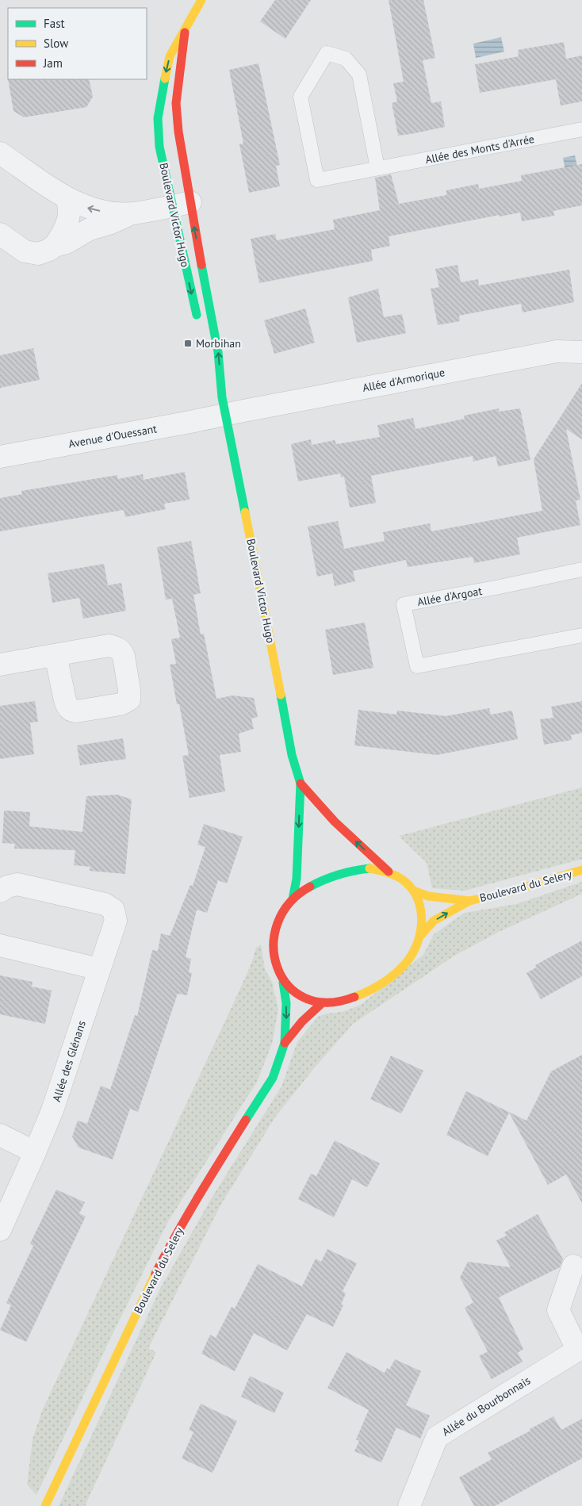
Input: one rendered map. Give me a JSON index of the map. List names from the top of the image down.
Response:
{
  "streets": {
    "street": [
      "Boulevard Victor Hugo",
      "Allée d'Armorique",
      "Avenue d'Ouessant",
      "Boulevard du Selery",
      "Allée des Glénans",
      "Allée du Bourbonnais"
    ],
    "lane": ["Allée des Monts d'Arrée", "Allée d'Argoat"]
  },
  "crossings": [
    ["Boulevard Victor Hugo", "Allée d'Armorique"],
    ["Boulevard Victor Hugo", "Avenue d'Ouessant"],
    ["Boulevard Victor Hugo", "Boulevard du Selery"],
    ["Allée d'Armorique", "Avenue d'Ouessant"]
  ],
  "places": {
    "transit": ["Morbihan"]
  },
  "legend": ["Fast", "Slow", "Jam"]
}
